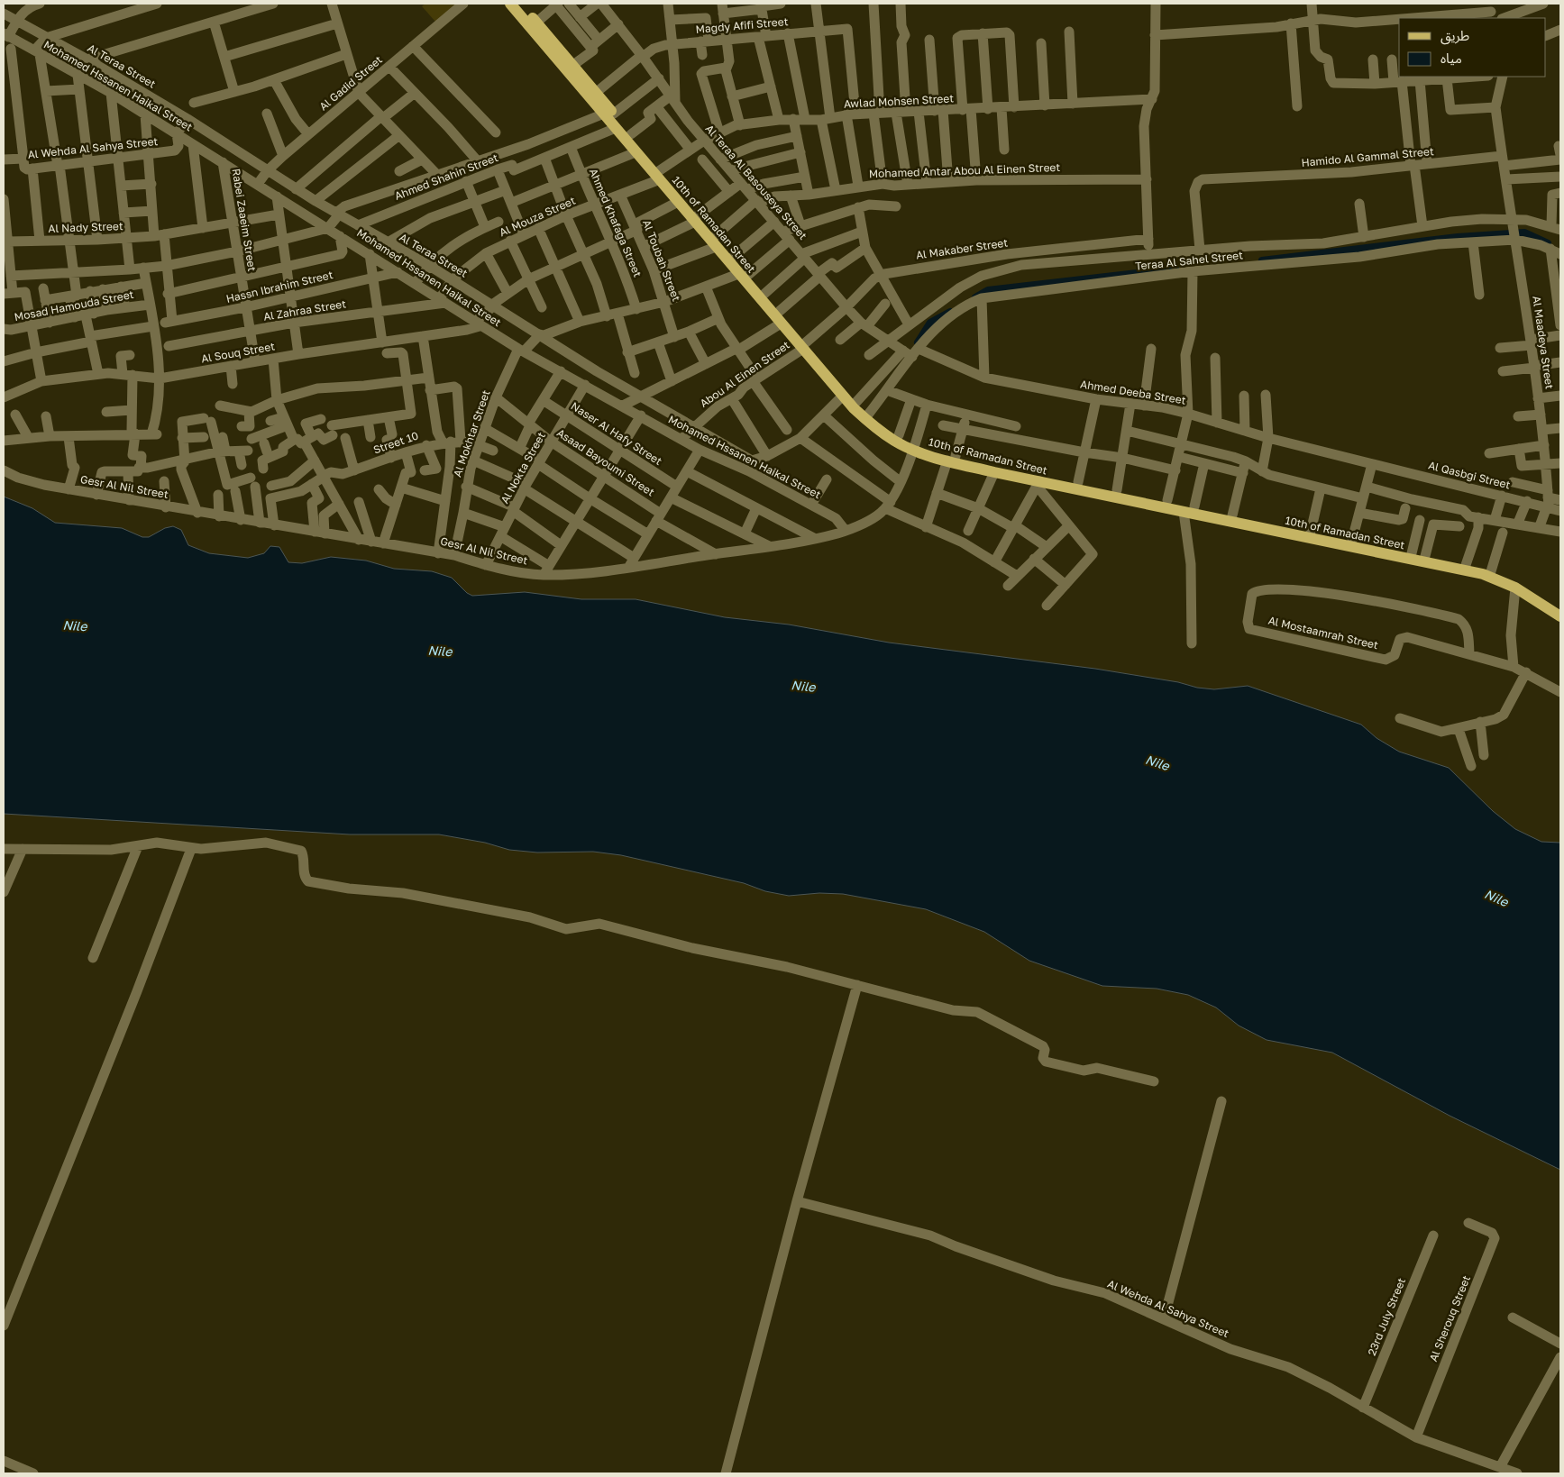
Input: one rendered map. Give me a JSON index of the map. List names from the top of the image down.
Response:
{
  "streets": {
    "main road": ["10th of Ramadan Street"],
    "street": [
      "Magdy Afifi Street",
      "Al Teraa Street",
      "Al Gadid Street",
      "Mohamed Hssanen Haikal Street",
      "Awlad Mohsen Street",
      "Al Wehda Al Sahya Street",
      "Hamido Al Gammal Street",
      "Mohamed Antar Abou Al Einen Street",
      "Ahmed Shahin Street",
      "Al Teraa Al Basouseya Street",
      "Al Mouza Street",
      "Rabei Zaaeim Street",
      "Ahmed Khafaga Street",
      "Al Nady Street",
      "Al Makaber Street",
      "Al Toubah Street",
      "Teraa Al Sahel Street",
      "Hassn Ibrahim Street",
      "Mosad Hamouda Street",
      "Al Zahraa Street",
      "Al Maadeya Street",
      "Al Souq Street",
      "Abou Al Einen Street",
      "Ahmed Deeba Street",
      "Al Mokhtar Street",
      "Naser Al Hafy Street",
      "Street 10",
      "Asaad Bayoumi Street",
      "Al Nokta Street",
      "Al Qasbgi Street",
      "Gesr Al Nil Street",
      "Al Mostaamrah Street",
      "23rd July Street",
      "Al Sherouq Street"
    ]
  },
  "crossings": [
    ["Magdy Afifi Street", "Awlad Mohsen Street"],
    ["Magdy Afifi Street", "Al Teraa Al Basouseya Street"],
    ["Magdy Afifi Street", "10th of Ramadan Street"],
    ["Al Teraa Street", "Al Gadid Street"],
    ["Al Teraa Street", "Ahmed Shahin Street"],
    ["Al Teraa Street", "Al Mouza Street"],
    ["Al Teraa Street", "10th of Ramadan Street"],
    ["Al Teraa Street", "Abou Al Einen Street"],
    ["Al Teraa Street", "Al Mokhtar Street"],
    ["Al Gadid Street", "Mohamed Hssanen Haikal Street"],
    ["Mohamed Hssanen Haikal Street", "Al Wehda Al Sahya Street"],
    ["Mohamed Hssanen Haikal Street", "Al Mouza Street"],
    ["Mohamed Hssanen Haikal Street", "Rabei Zaaeim Street"],
    ["Mohamed Hssanen Haikal Street", "Hassn Ibrahim Street"],
    ["Mohamed Hssanen Haikal Street", "Al Zahraa Street"],
    ["Mohamed Hssanen Haikal Street", "Al Souq Street"],
    ["Mohamed Hssanen Haikal Street", "Abou Al Einen Street"],
    ["Mohamed Hssanen Haikal Street", "Al Mokhtar Street"],
    ["Mohamed Hssanen Haikal Street", "Al Nokta Street"],
    ["Mohamed Hssanen Haikal Street", "Gesr Al Nil Street"],
    ["Awlad Mohsen Street", "Al Teraa Al Basouseya Street"],
    ["Awlad Mohsen Street", "Al Mouza Street"],
    ["Awlad Mohsen Street", "10th of Ramadan Street"],
    ["Al Wehda Al Sahya Street", "23rd July Street"],
    ["Al Wehda Al Sahya Street", "Al Sherouq Street"],
    ["Hamido Al Gammal Street", "Teraa Al Sahel Street"],
    ["Hamido Al Gammal Street", "Al Maadeya Street"],
    ["Mohamed Antar Abou Al Einen Street", "Al Teraa Al Basouseya Street"],
    ["Ahmed Shahin Street", "Ahmed Khafaga Street"],
    ["Ahmed Shahin Street", "10th of Ramadan Street"],
    ["Al Teraa Al Basouseya Street", "Al Makaber Street"],
    ["Al Teraa Al Basouseya Street", "Teraa Al Sahel Street"],
    ["Al Teraa Al Basouseya Street", "Ahmed Deeba Street"],
    ["Al Mouza Street", "Ahmed Khafaga Street"],
    ["Al Mouza Street", "10th of Ramadan Street"],
    ["Al Mouza Street", "Al Toubah Street"],
    ["Al Mouza Street", "Al Zahraa Street"],
    ["Rabei Zaaeim Street", "Al Nady Street"],
    ["Rabei Zaaeim Street", "Hassn Ibrahim Street"],
    ["Rabei Zaaeim Street", "Al Zahraa Street"],
    ["Rabei Zaaeim Street", "Al Souq Street"],
    ["10th of Ramadan Street", "Al Makaber Street"],
    ["10th of Ramadan Street", "Teraa Al Sahel Street"],
    ["10th of Ramadan Street", "Abou Al Einen Street"],
    ["Al Makaber Street", "Abou Al Einen Street"],
    ["Teraa Al Sahel Street", "Al Maadeya Street"],
    ["Teraa Al Sahel Street", "Ahmed Deeba Street"],
    ["Al Maadeya Street", "Al Qasbgi Street"],
    ["Ahmed Deeba Street", "Al Qasbgi Street"],
    ["Al Mokhtar Street", "Street 10"],
    ["Al Mokhtar Street", "Asaad Bayoumi Street"],
    ["Al Mokhtar Street", "Gesr Al Nil Street"],
    ["Naser Al Hafy Street", "Al Nokta Street"],
    ["Asaad Bayoumi Street", "Al Nokta Street"],
    ["Asaad Bayoumi Street", "Gesr Al Nil Street"],
    ["Al Nokta Street", "Gesr Al Nil Street"]
  ],
  "water": ["Nile"],
  "legend": ["طريق", "مياه"]
}
